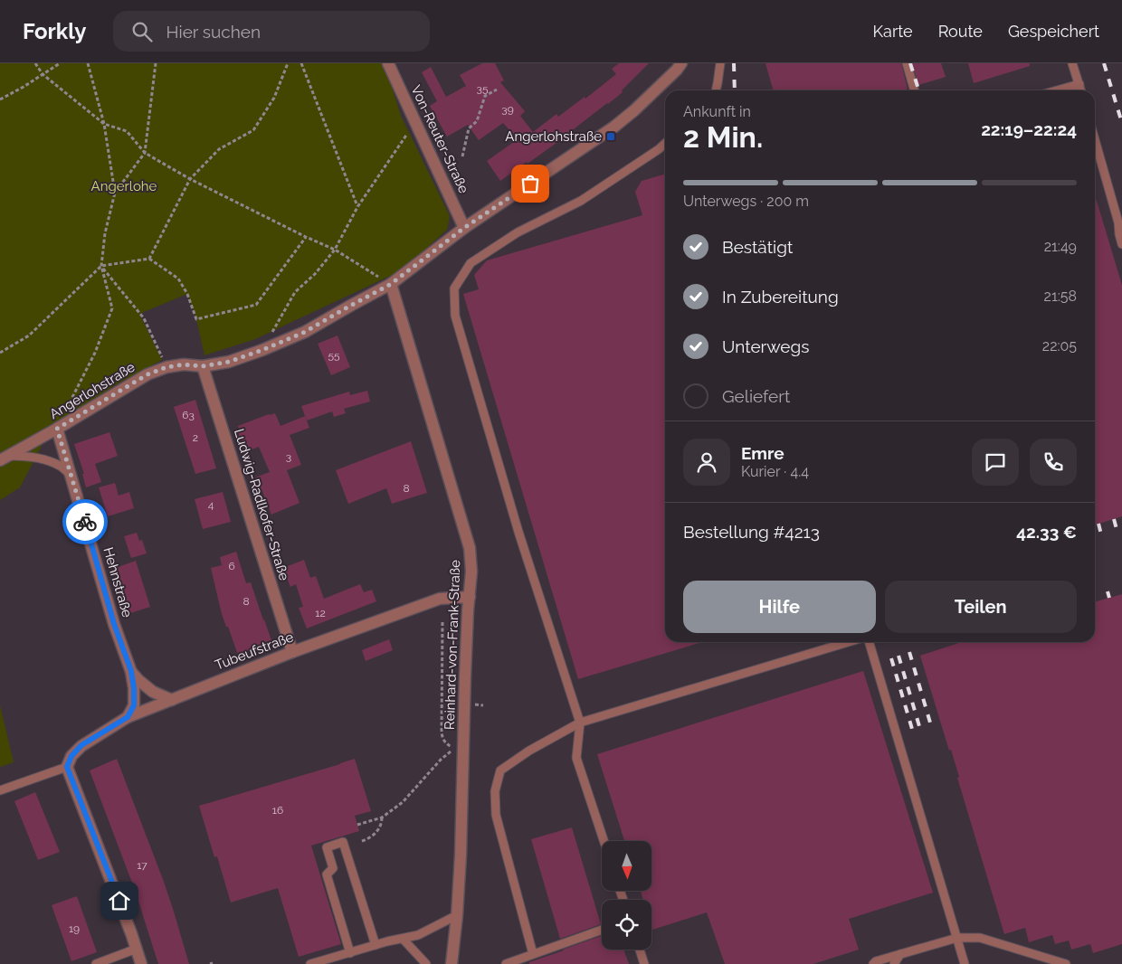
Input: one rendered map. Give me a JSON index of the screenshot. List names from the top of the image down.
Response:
{
  "streets": {
    "street": [
      "Von-Reuter-Straße",
      "Angerlohstraße",
      "Ludwig-Radlkofer-Straße",
      "Hehnstraße",
      "Reinhard-von-Frank-Straße",
      "Tubeufstraße"
    ]
  },
  "crossings": [
    ["Von-Reuter-Straße", "Angerlohstraße"],
    ["Angerlohstraße", "Ludwig-Radlkofer-Straße"],
    ["Angerlohstraße", "Hehnstraße"],
    ["Angerlohstraße", "Reinhard-von-Frank-Straße"],
    ["Ludwig-Radlkofer-Straße", "Tubeufstraße"],
    ["Hehnstraße", "Tubeufstraße"],
    ["Reinhard-von-Frank-Straße", "Tubeufstraße"]
  ],
  "parks": ["Angerlohe"],
  "places": {
    "transit": ["Angerlohstraße"]
  },
  "house_numbers": [
    "35",
    "39",
    "55",
    "63",
    "2",
    "3",
    "8",
    "4",
    "6",
    "8",
    "12",
    "16",
    "17",
    "19"
  ],
  "north": "bottom",
  "page": {
    "header": "Forkly",
    "search": "Hier suchen",
    "nav": ["Karte", "Route", "Gespeichert"],
    "heading": ["2 Min.", "Ankunft in", "22:19–22:24"],
    "panel": [
      "Emre",
      "Kurier · 4.4",
      "Bestellung #4213",
      "42.33 €"
    ],
    "bar": "Unterwegs · 200 m",
    "list": [
      ["Bestätigt", "21:49"],
      ["In Zubereitung", "21:58"],
      ["Unterwegs", "22:05"],
      "Geliefert"
    ],
    "buttons": ["Hilfe", "Teilen"]
  }
}
